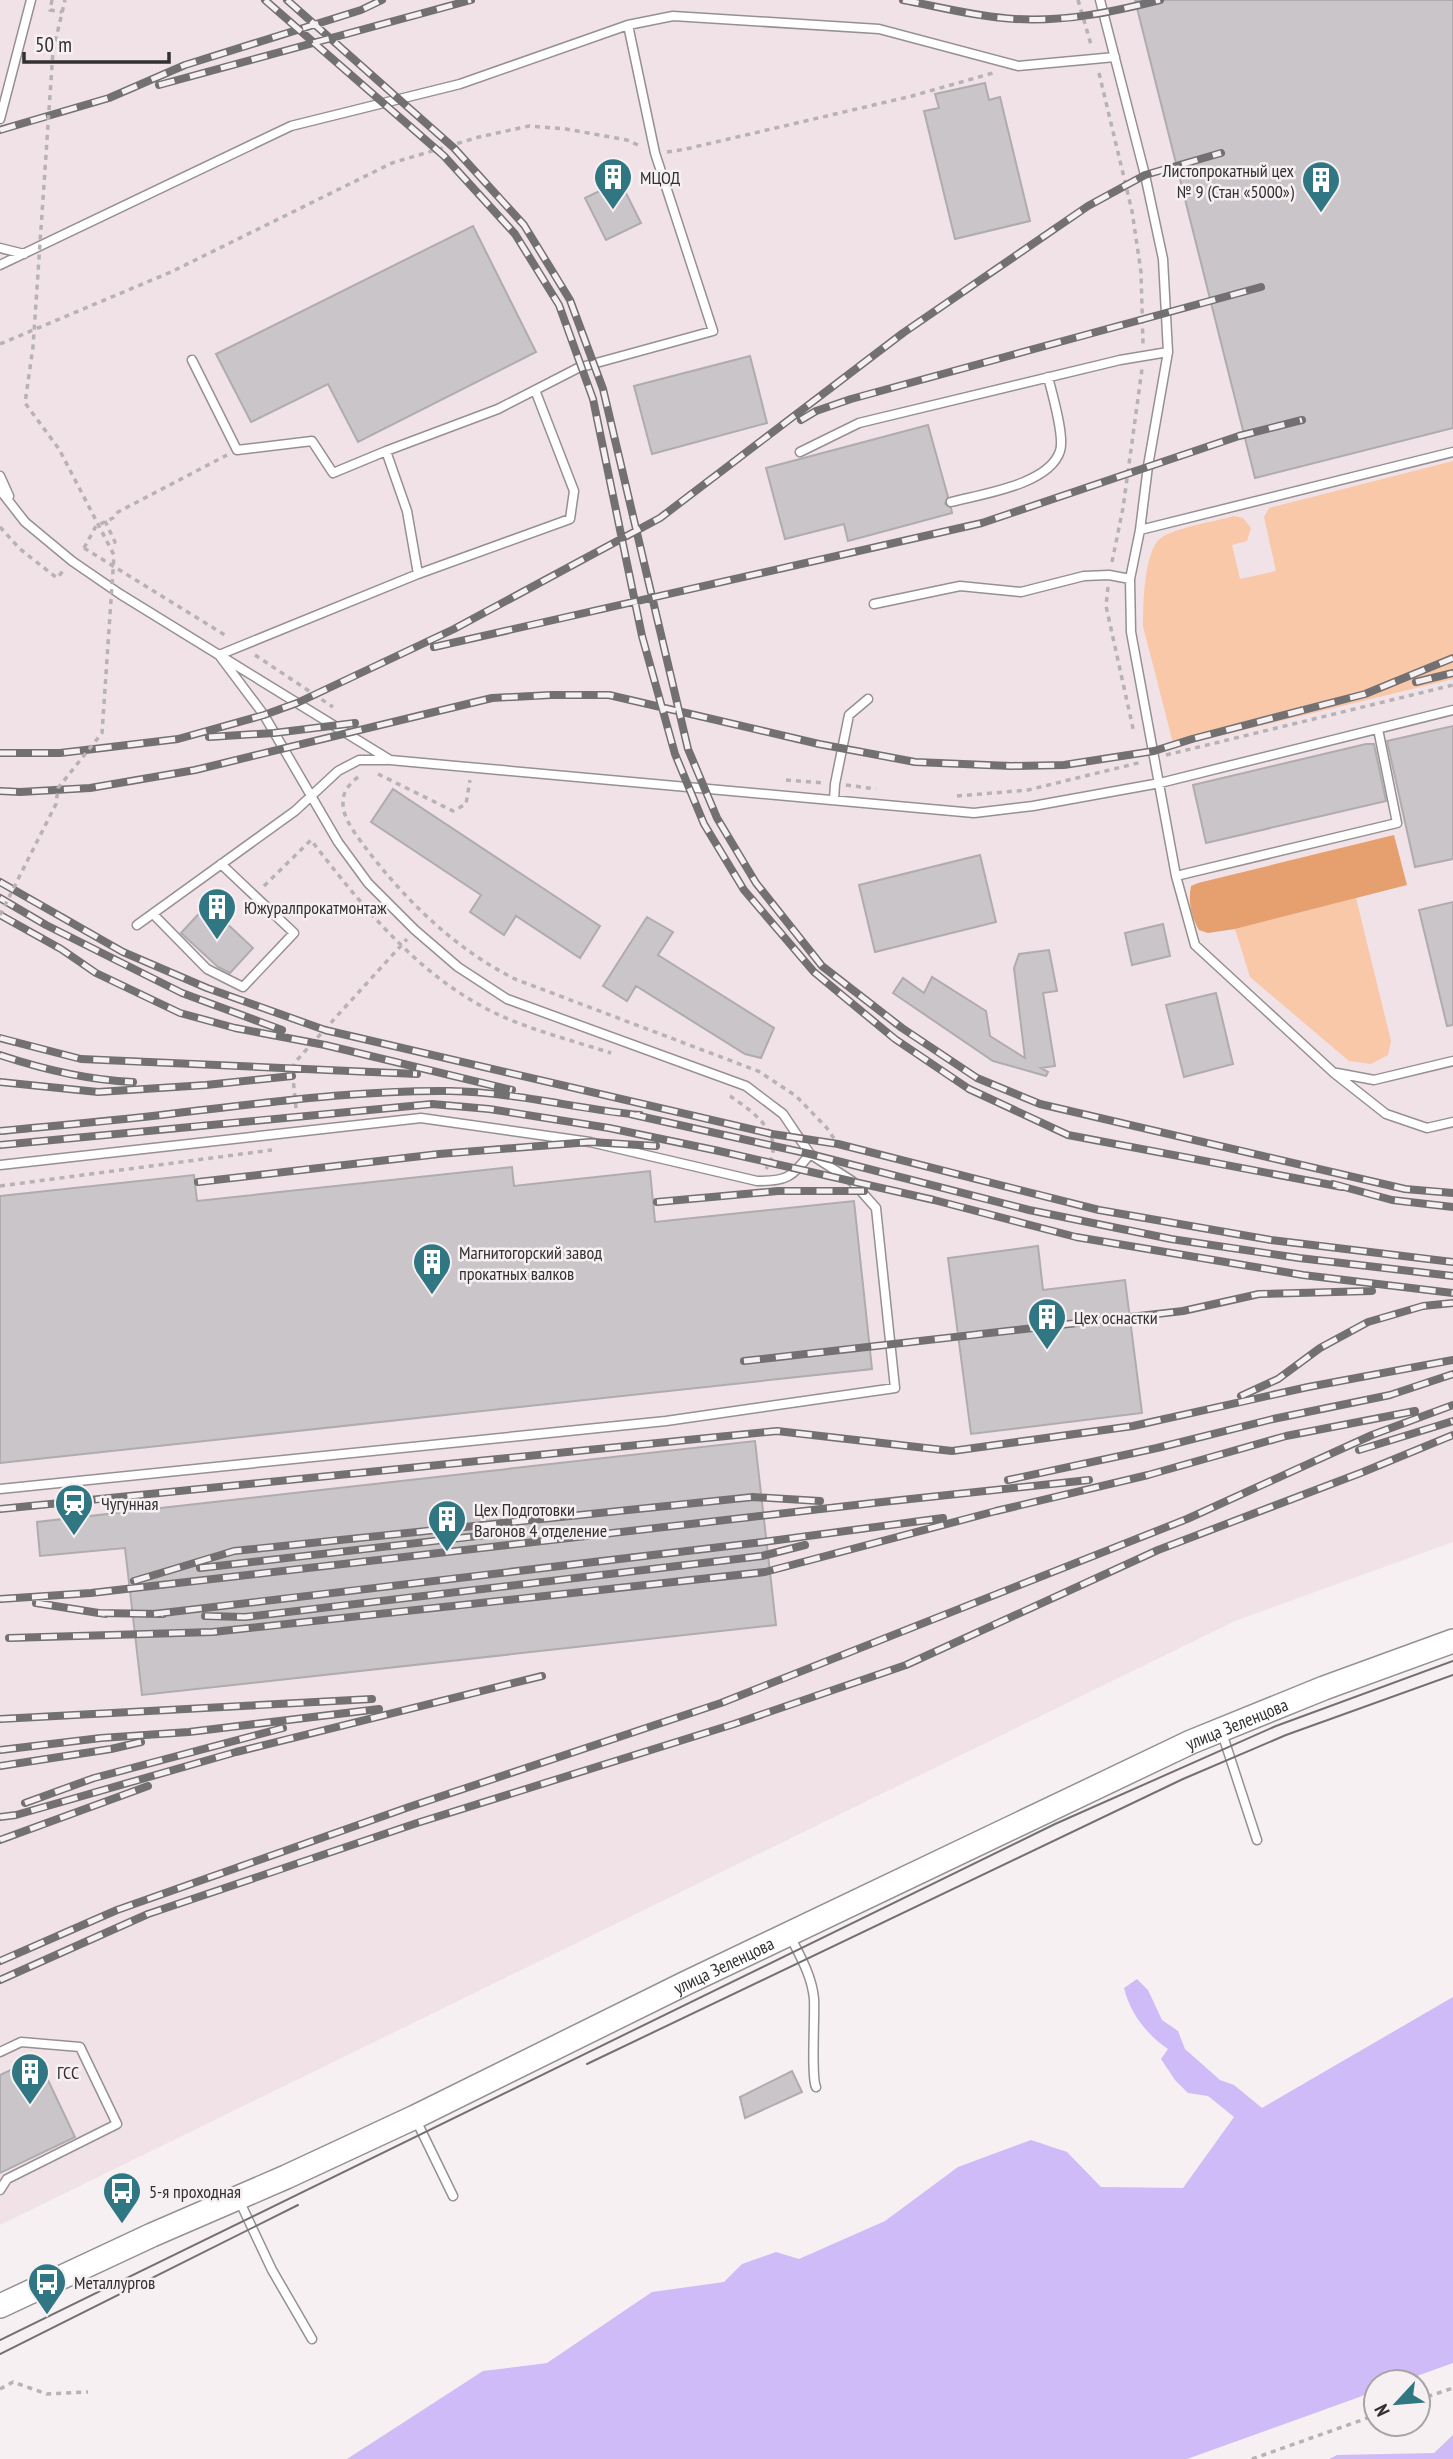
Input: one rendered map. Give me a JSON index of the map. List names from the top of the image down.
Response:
{
  "streets": {
    "main road": ["улица Зеленцова"]
  },
  "places": {
    "building": [
      "МЦОД",
      "Листопрокатный цех № 9 (Стан «5000»)",
      "Южуралпрокатмонтаж",
      "Магнитогорский завод прокатных валков",
      "Цех оснастки",
      "Цех Подготовки Вагонов 4 отделение",
      "ГСС"
    ],
    "station": ["Чугунная"],
    "bus stop": ["5-я проходная", "Металлургов"]
  },
  "scale_bar": "50 m",
  "north": "bottom left"
}
